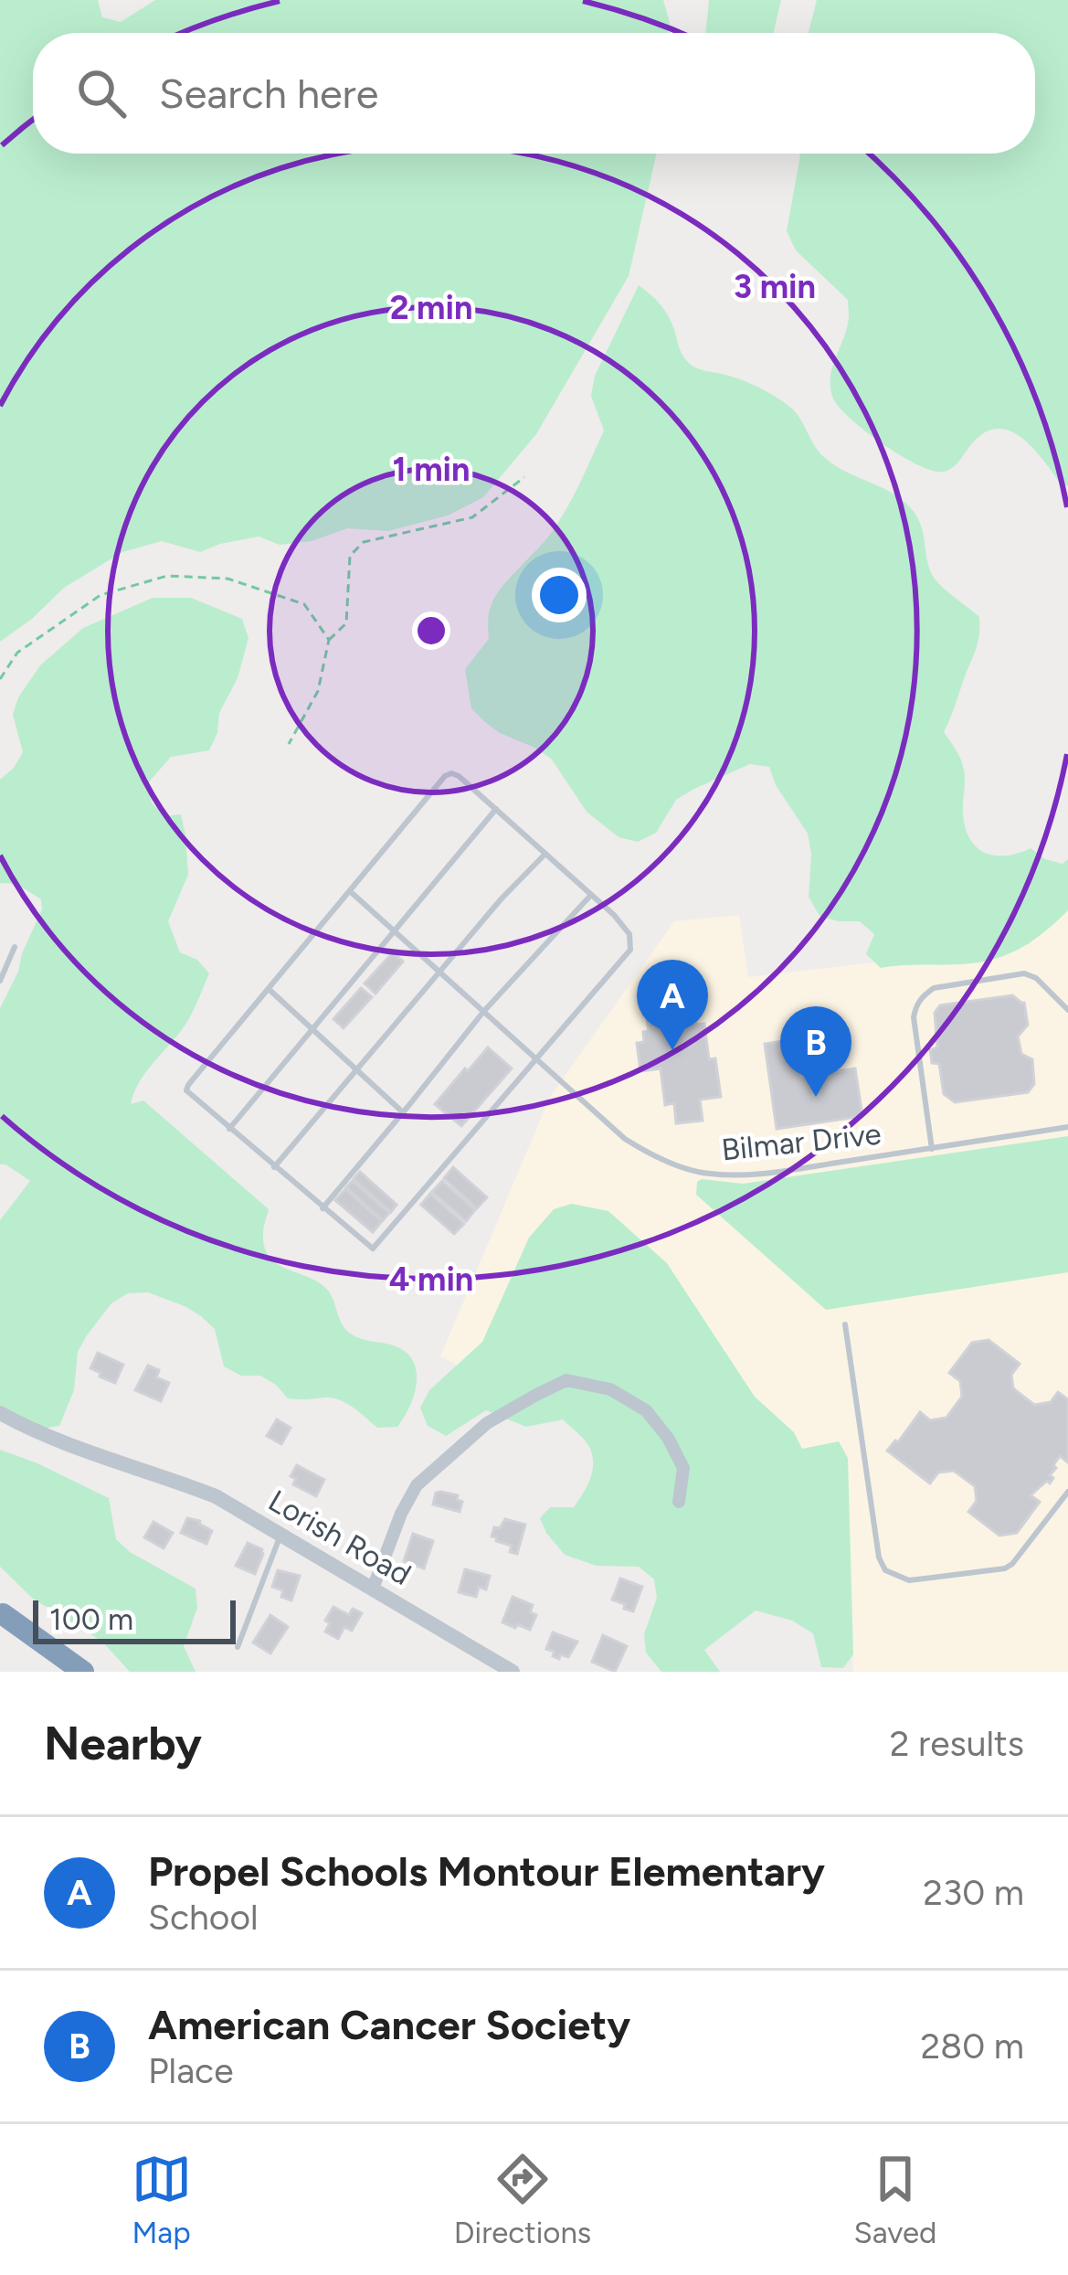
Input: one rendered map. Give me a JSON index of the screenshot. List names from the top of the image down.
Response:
{
  "streets": {
    "street": ["Lorish Road"],
    "lane": ["Bilmar Drive"]
  },
  "scale_bar": "100 m",
  "page": {
    "search": "Search here",
    "pins": ["A", "B"],
    "scale": "100 m",
    "heading": ["Nearby", "2 results"],
    "list": [
      {
        "mark": "A",
        "name": "Propel Schools Montour Elementary",
        "note": "School",
        "value": "230 m"
      },
      {
        "mark": "B",
        "name": "American Cancer Society",
        "note": "Place",
        "value": "280 m"
      }
    ],
    "nav": ["Map", "Directions", "Saved"]
  },
  "rings": [
    "3 min",
    "2 min",
    "1 min",
    "4 min"
  ]
}
